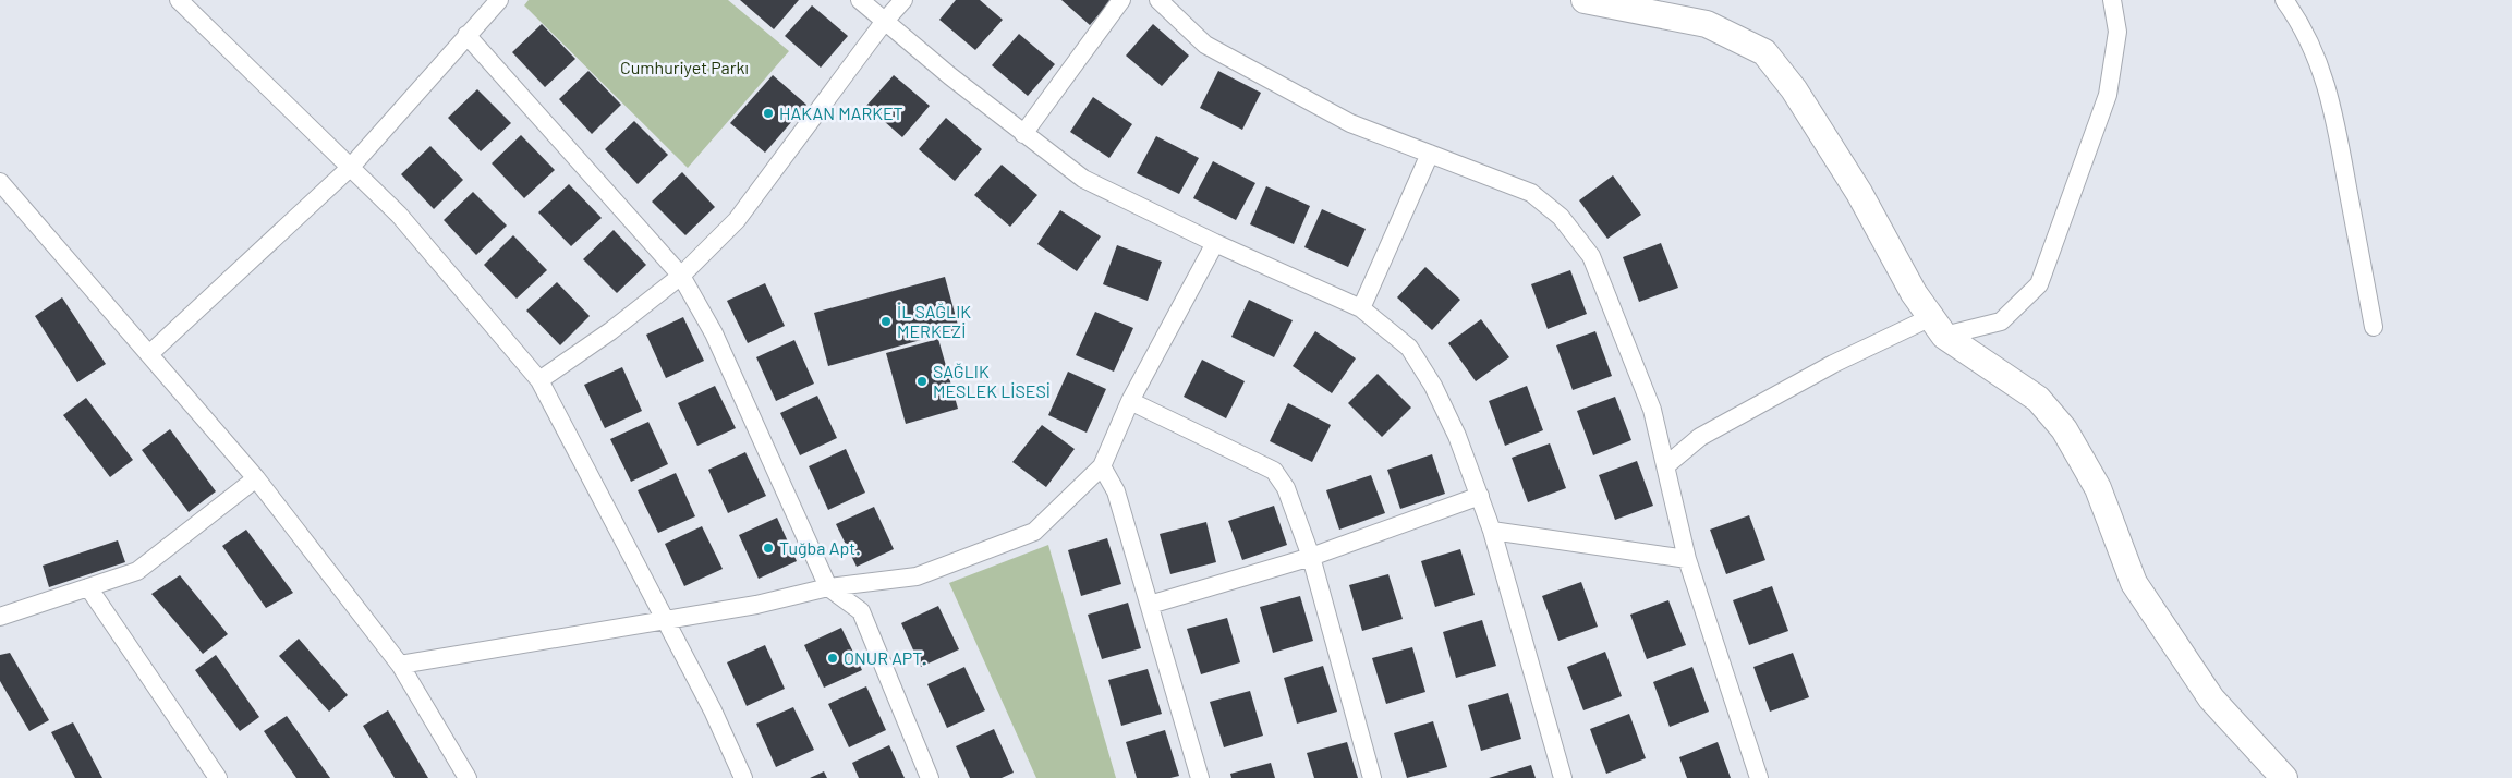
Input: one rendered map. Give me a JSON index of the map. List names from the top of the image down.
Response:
{
  "parks": ["Cumhuriyet Parkı"],
  "places": [
    "HAKAN MARKET",
    "İL SAĞLIK MERKEZİ",
    "SAĞLIK MESLEK LİSESİ",
    "Tuğba Apt.",
    "ONUR APT."
  ]
}
